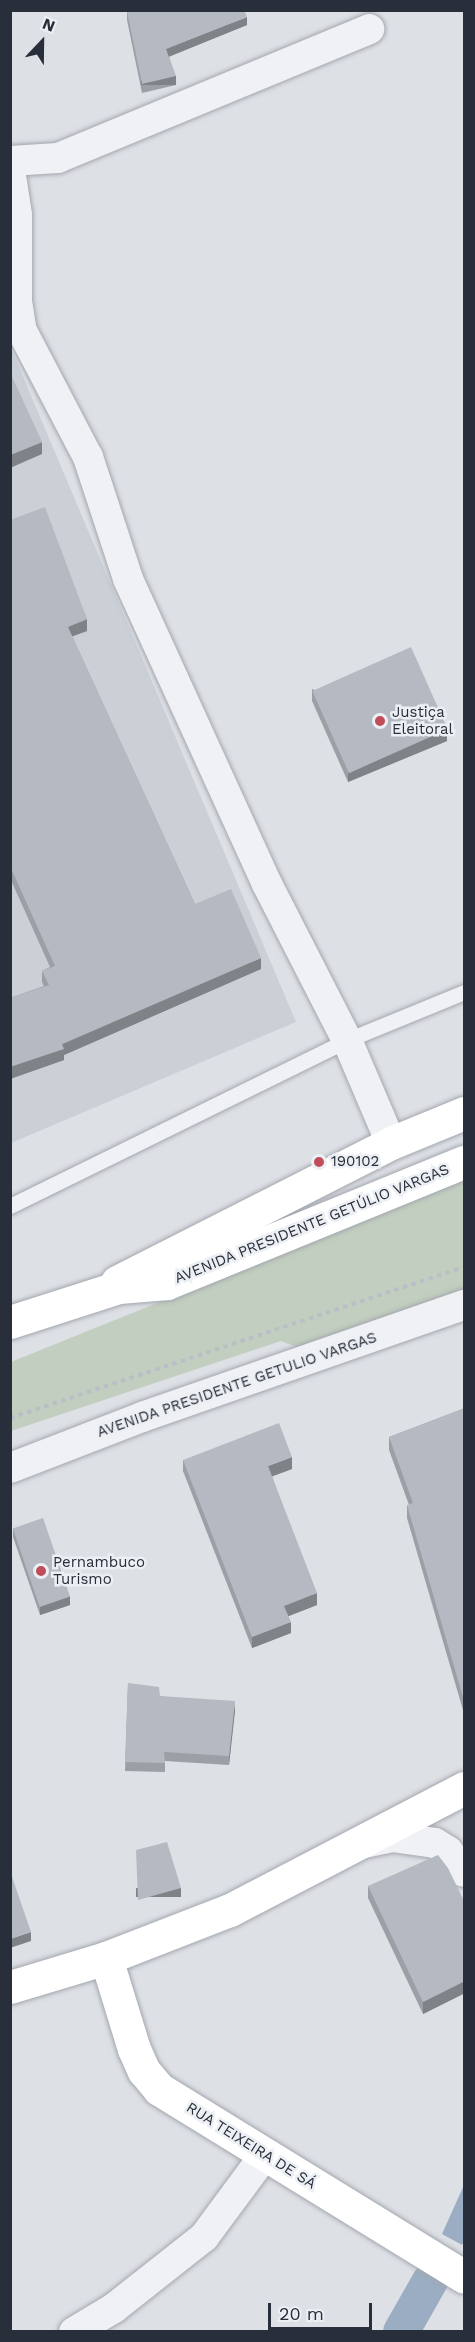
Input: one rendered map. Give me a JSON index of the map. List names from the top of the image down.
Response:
{
  "streets": {
    "street": ["AVENIDA PRESIDENTE GETÚLIO VARGAS", "AVENIDA PRESIDENTE GETULIO VARGAS", "RUA TEIXEIRA DE SÁ"]
  },
  "places": ["Justiça Eleitoral", "190102", "Pernambuco Turismo"],
  "scale_bar": "20 m",
  "north": "top"
}
